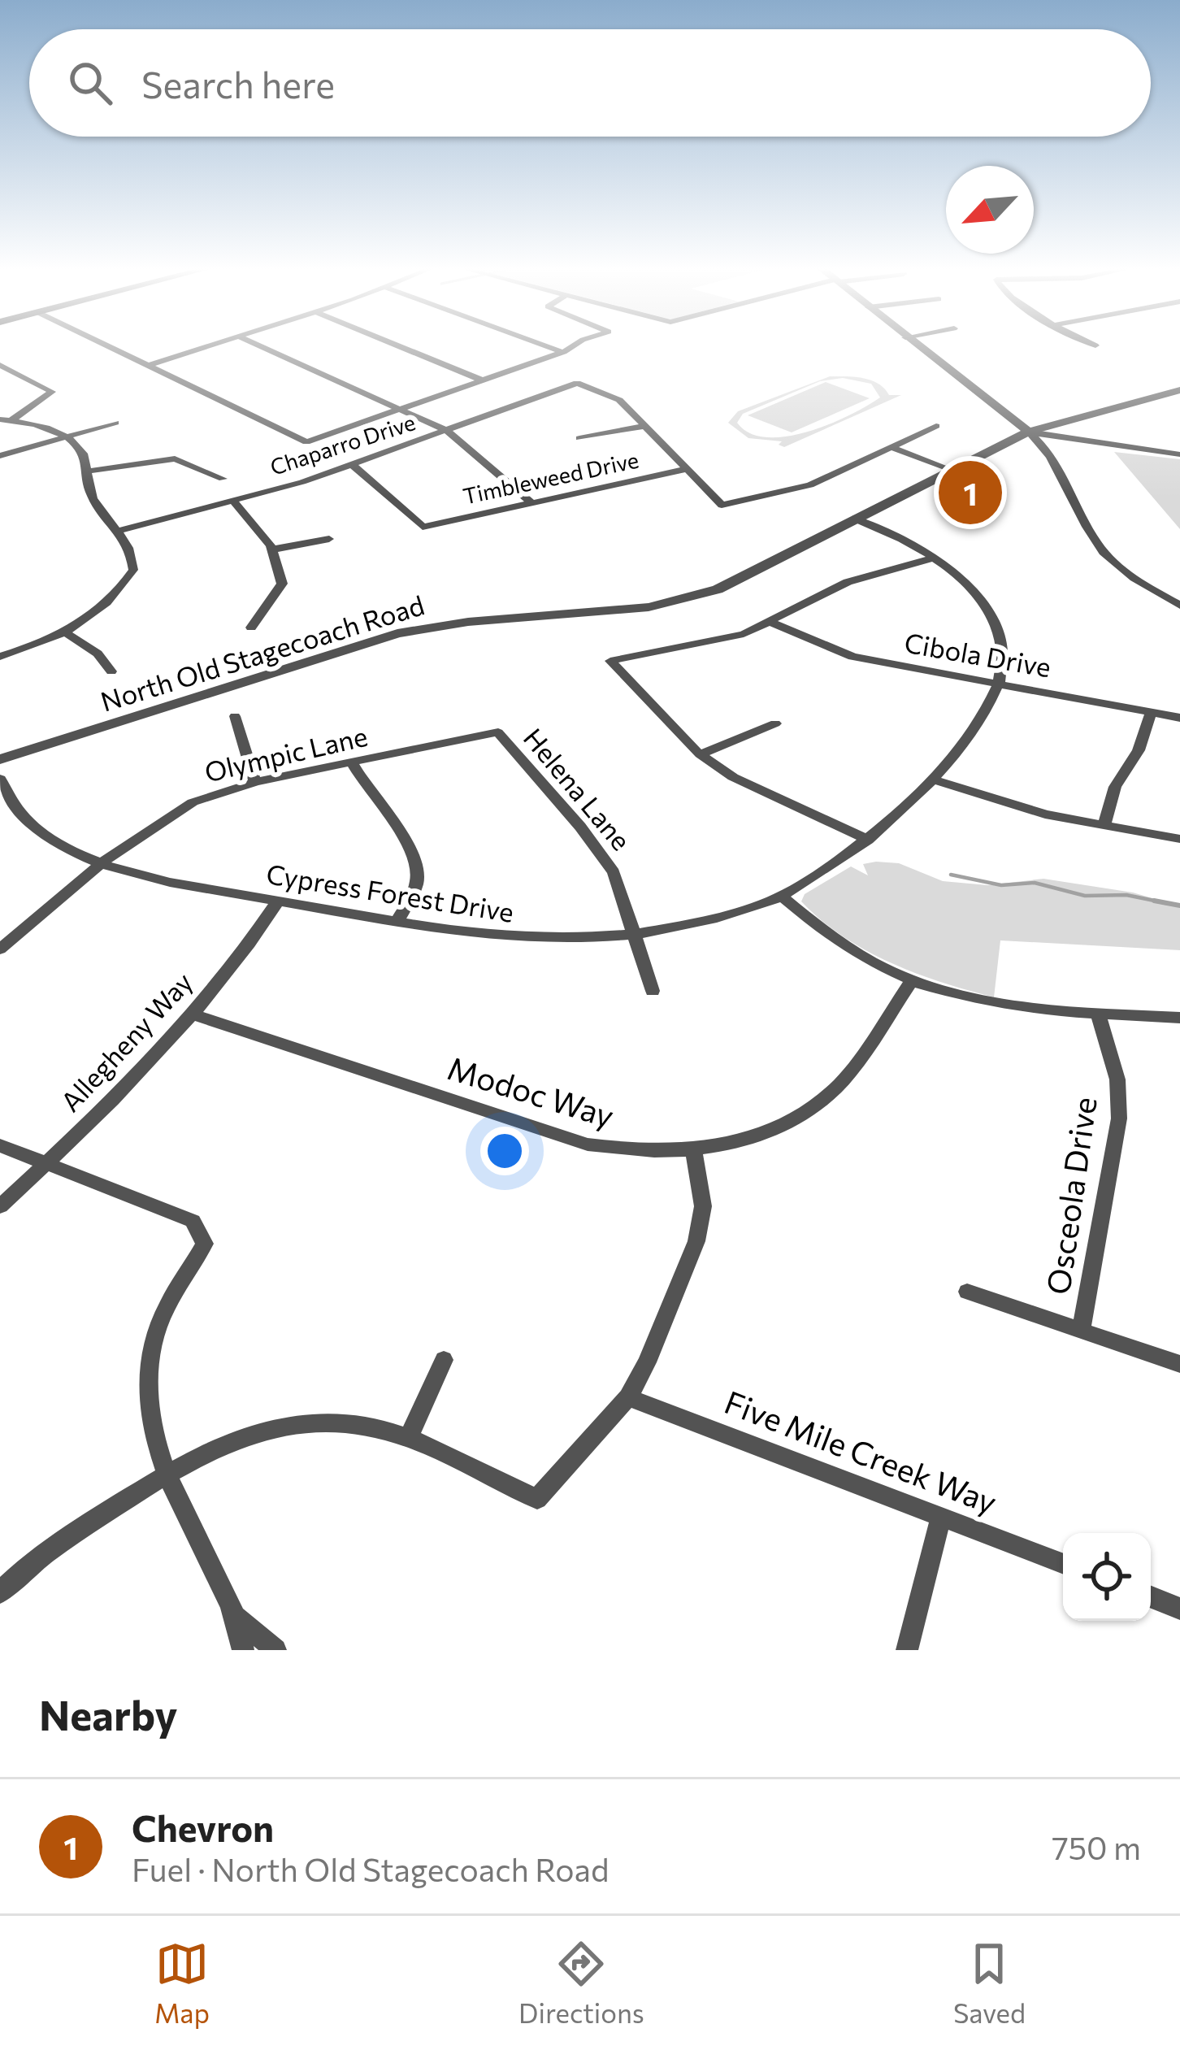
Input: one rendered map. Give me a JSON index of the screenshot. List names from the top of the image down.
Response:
{
  "streets": {
    "street": [
      "Chaparro Drive",
      "Timbleweed Drive",
      "North Old Stagecoach Road",
      "Cibola Drive",
      "Olympic Lane",
      "Helena Lane",
      "Cypress Forest Drive",
      "Allegheny Way",
      "Modoc Way",
      "Osceola Drive",
      "Five Mile Creek Way"
    ]
  },
  "crossings": [
    ["Chaparro Drive", "Timbleweed Drive"],
    ["North Old Stagecoach Road", "Cypress Forest Drive"],
    ["Cibola Drive", "Cypress Forest Drive"],
    ["Olympic Lane", "Helena Lane"],
    ["Olympic Lane", "Cypress Forest Drive"],
    ["Helena Lane", "Cypress Forest Drive"],
    ["Cypress Forest Drive", "Allegheny Way"],
    ["Allegheny Way", "Modoc Way"]
  ],
  "north": "bottom left",
  "page": {
    "search": "Search here",
    "pins": "1",
    "heading": "Nearby",
    "list": [
      {
        "mark": "1",
        "name": "Chevron",
        "note": "Fuel · North Old Stagecoach Road",
        "value": "750 m"
      }
    ],
    "nav": ["Map", "Directions", "Saved"]
  }
}
